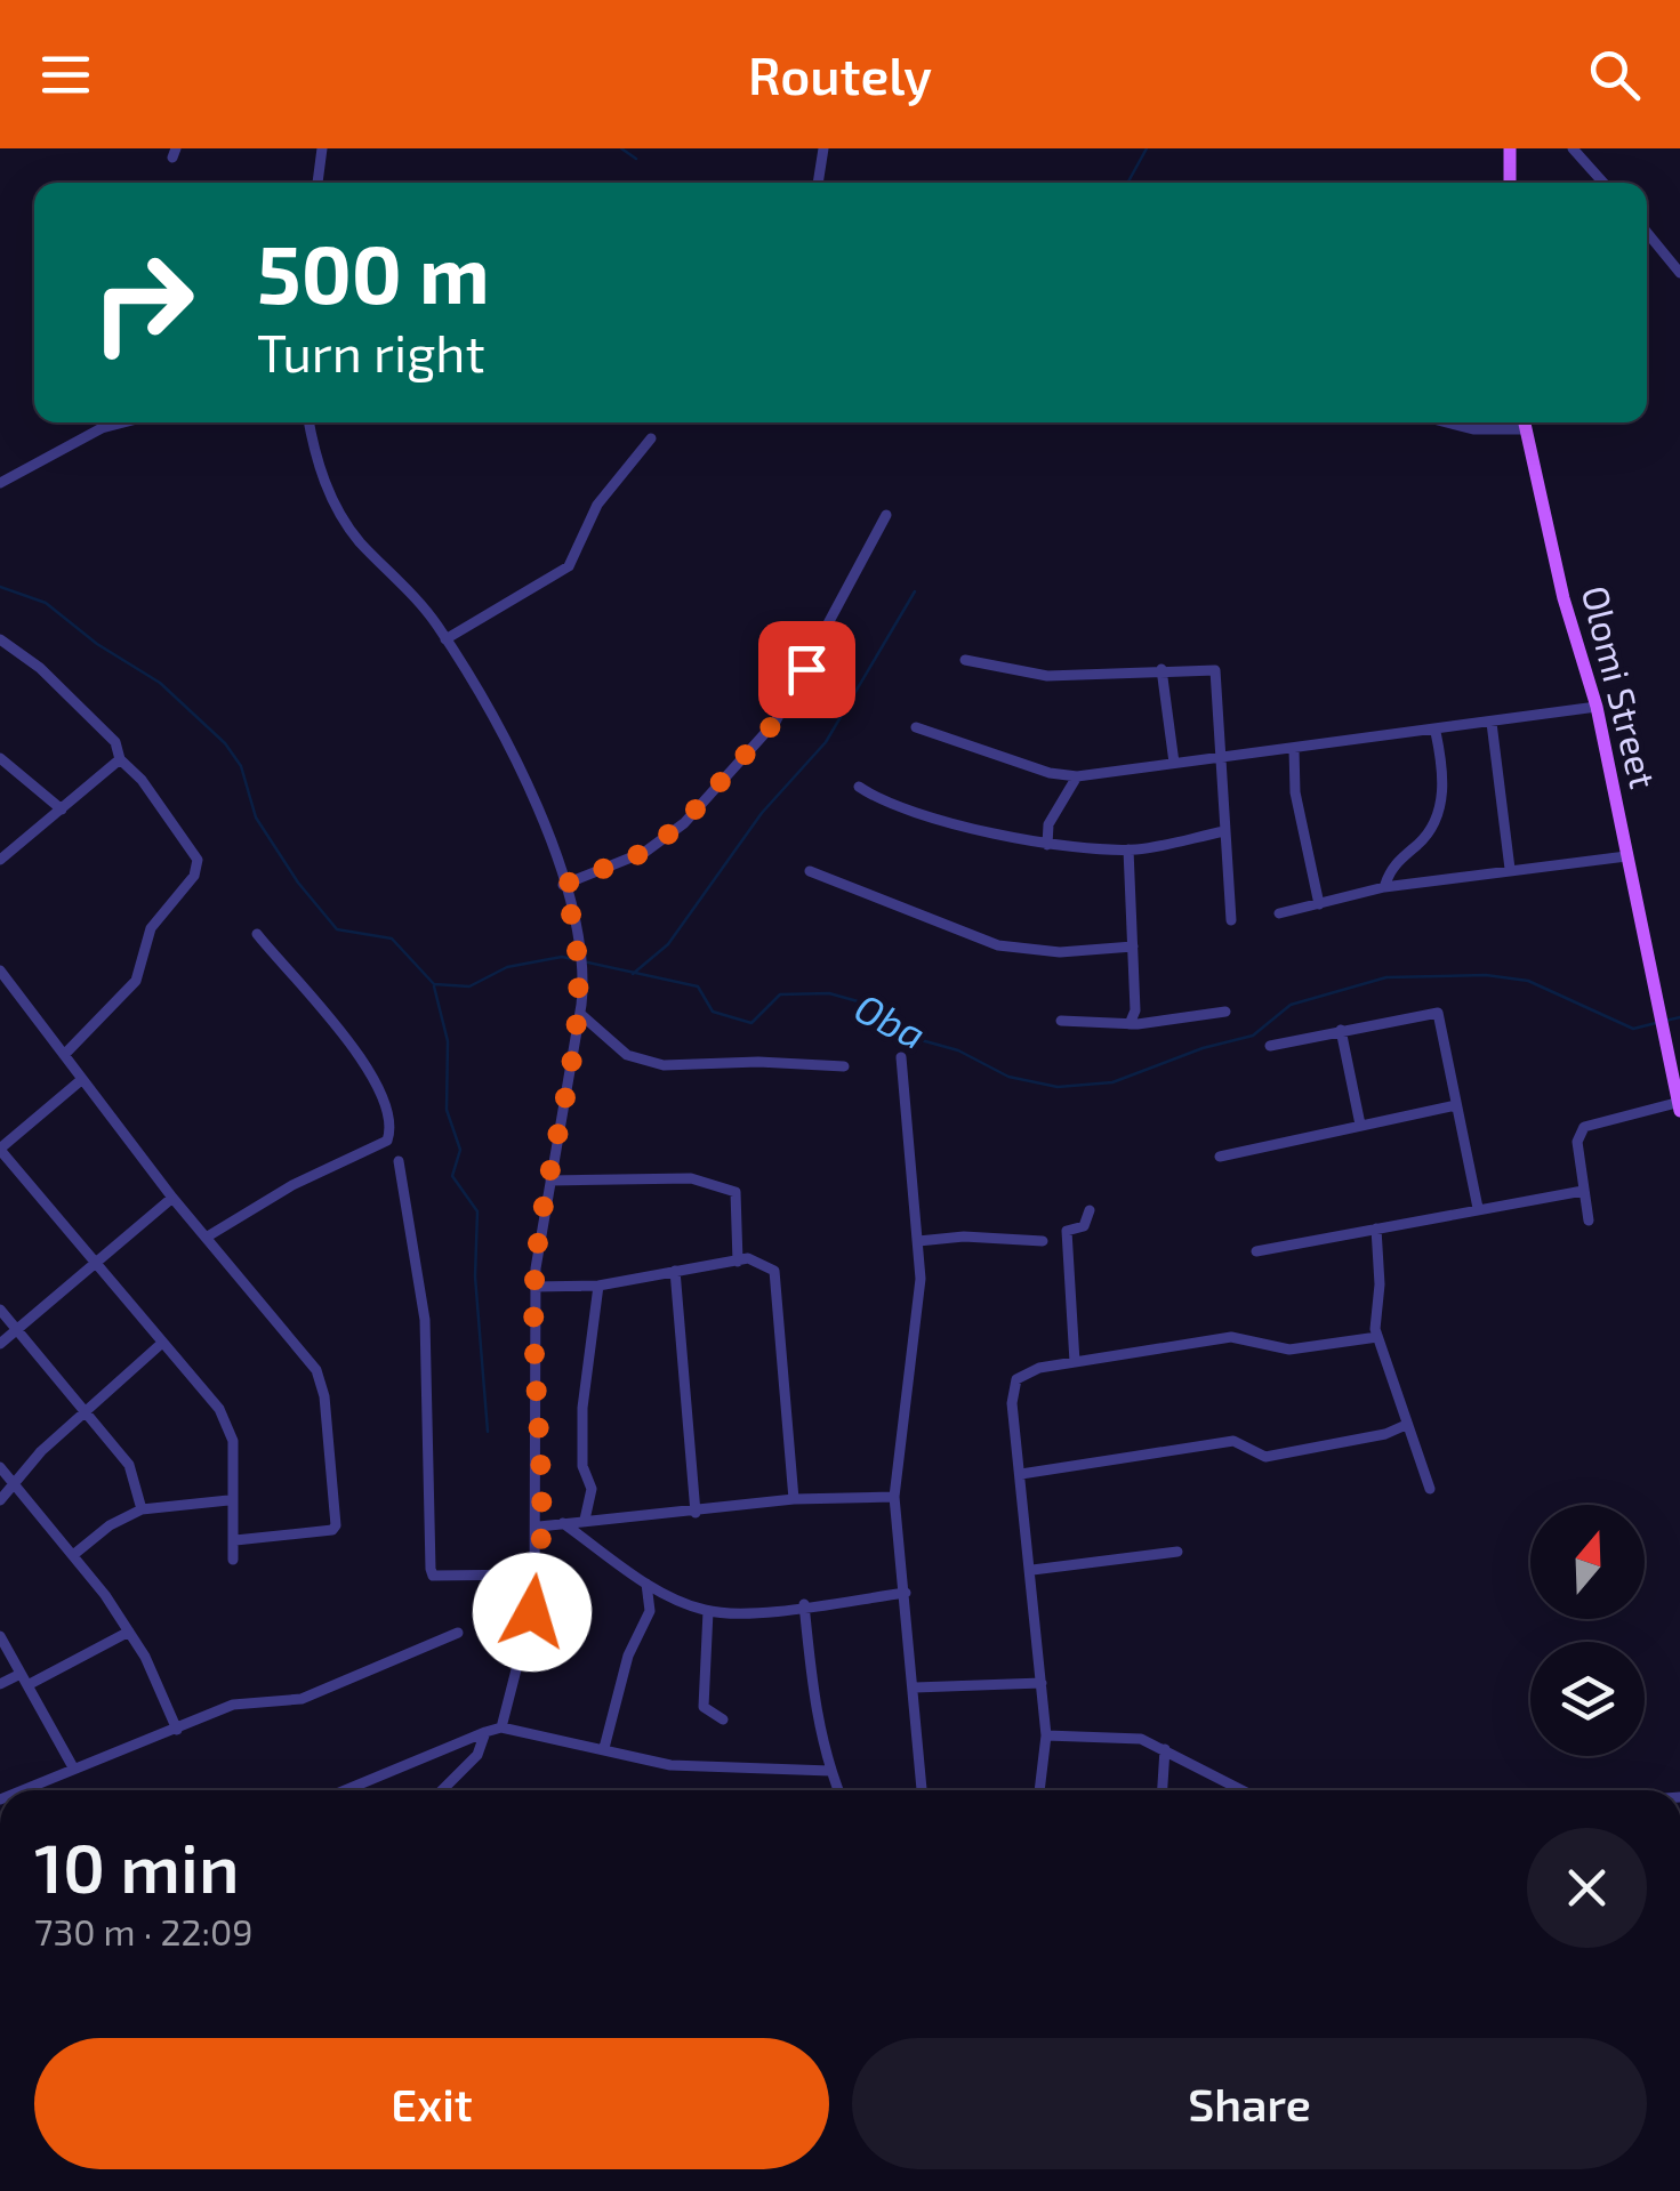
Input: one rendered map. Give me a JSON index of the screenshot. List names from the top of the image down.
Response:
{
  "streets": {
    "main road": ["Olomi Street"]
  },
  "water": ["Oba"],
  "north": "top",
  "page": {
    "header": "Routely",
    "turn": ["500 m", "Turn right"],
    "heading": ["10 min", "730 m · 22:09"],
    "buttons": ["Exit", "Share"]
  }
}
